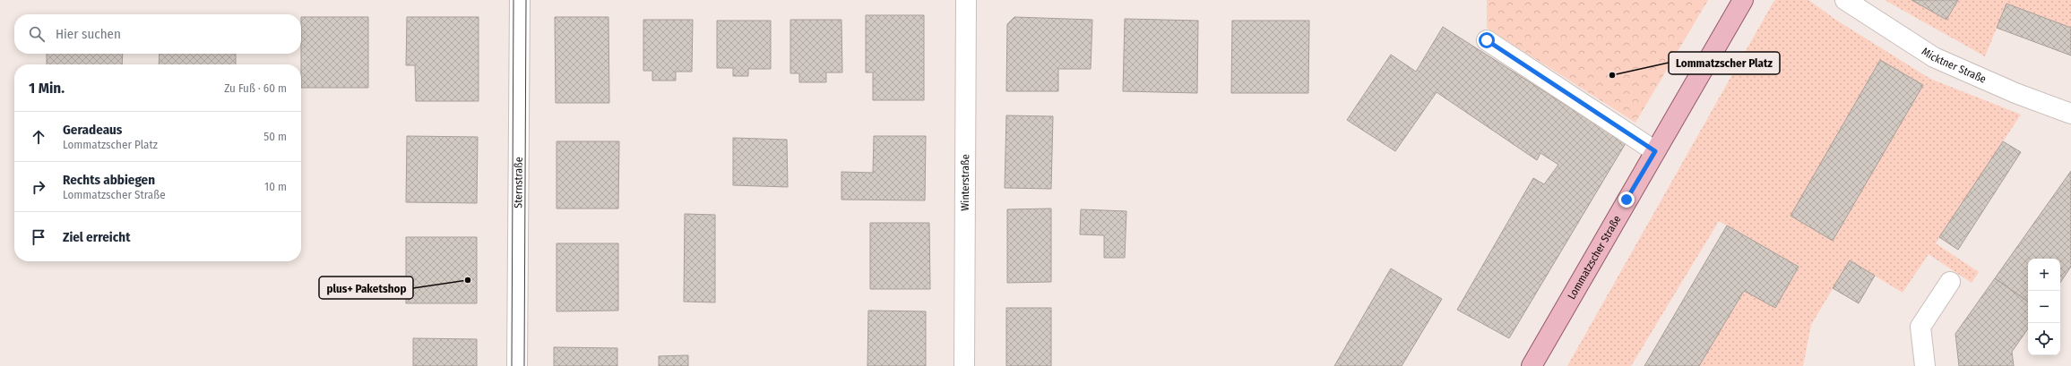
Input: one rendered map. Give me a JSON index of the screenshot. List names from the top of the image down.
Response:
{
  "streets": {
    "main road": ["Lommatzscher Straße"],
    "street": ["Micktner Straße", "Sternstraße", "Winterstraße"]
  },
  "places": ["Lommatzscher Platz", "plus+ Paketshop"],
  "page": {
    "search": "Hier suchen",
    "heading": ["1 Min.", "Zu Fuß · 60 m"],
    "list": [
      ["Geradeaus", "Lommatzscher Platz", "50 m"],
      ["Rechts abbiegen", "Lommatzscher Straße", "10 m"],
      "Ziel erreicht"
    ],
    "map_buttons": ["+", "−"]
  }
}
